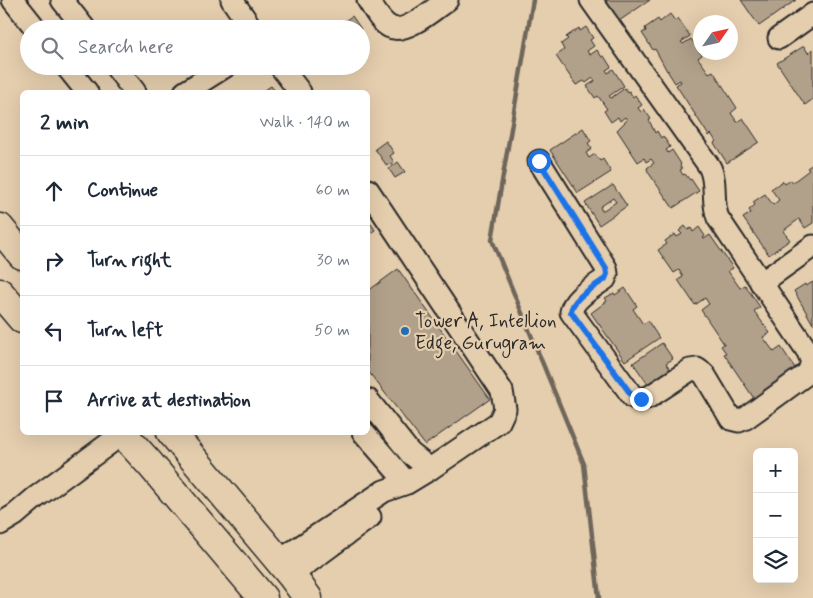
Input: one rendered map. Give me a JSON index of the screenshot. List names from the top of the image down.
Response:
{
  "places": ["Tower A, Intellion Edge, Gurugram"],
  "north": "top right",
  "page": {
    "search": "Search here",
    "heading": ["2 min", "Walk · 140 m"],
    "list": [
      ["Continue", "60 m"],
      ["Turn right", "30 m"],
      ["Turn left", "50 m"],
      "Arrive at destination"
    ],
    "map_buttons": ["+", "−"]
  }
}
